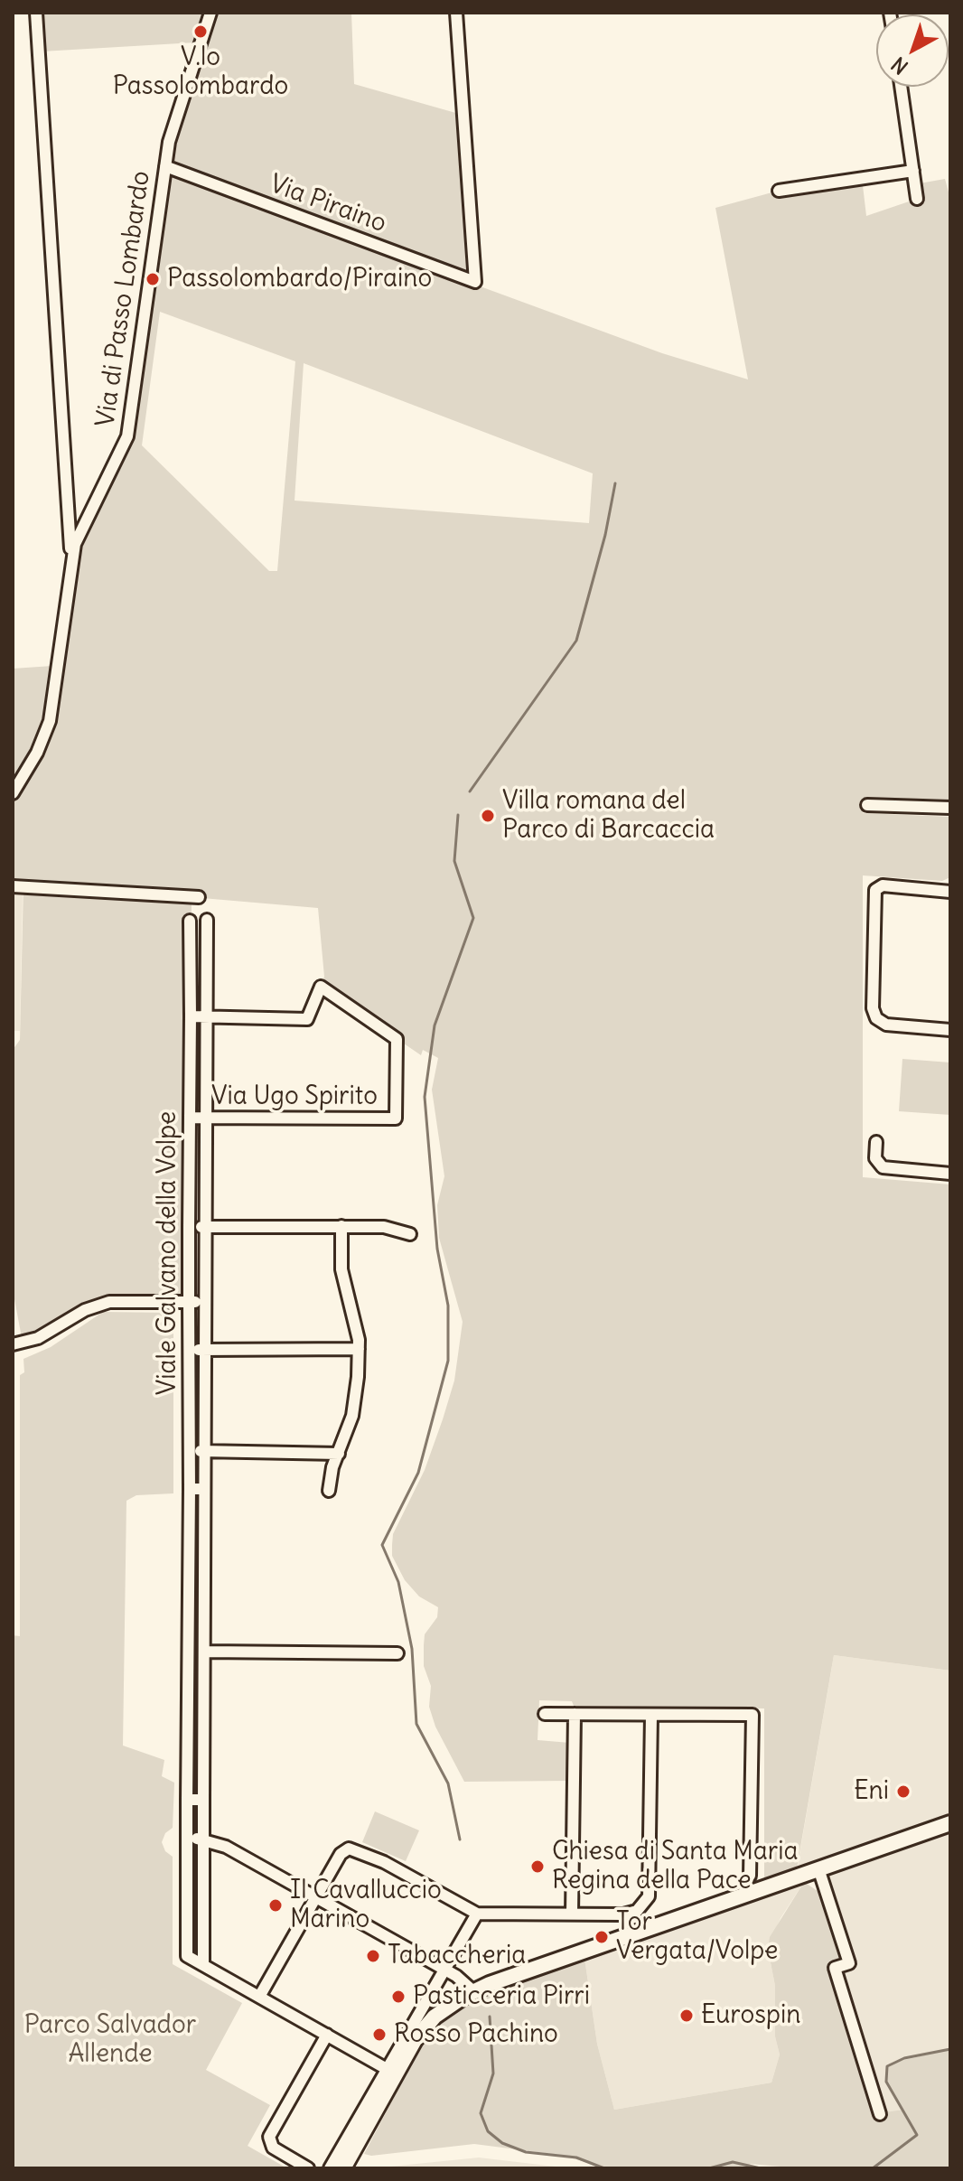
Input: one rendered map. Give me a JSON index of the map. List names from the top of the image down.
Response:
{
  "streets": {
    "street": [
      "Via Piraino",
      "Via di Passo Lombardo",
      "Via Ugo Spirito",
      "Viale Galvano della Volpe"
    ]
  },
  "crossings": [
    ["Via Piraino", "Via di Passo Lombardo"],
    ["Via Ugo Spirito", "Viale Galvano della Volpe"]
  ],
  "parks": ["Parco Salvador Allende"],
  "places": [
    "V.lo Passolombardo",
    "Passolombardo/Piraino",
    "Villa romana del Parco di Barcaccia",
    "Eni",
    "Chiesa di Santa Maria Regina della Pace",
    "Il Cavalluccio Marino",
    "Tor Vergata/Volpe",
    "Tabaccheria",
    "Pasticceria Pirri",
    "Eurospin",
    "Rosso Pachino"
  ],
  "north": "bottom left"
}
